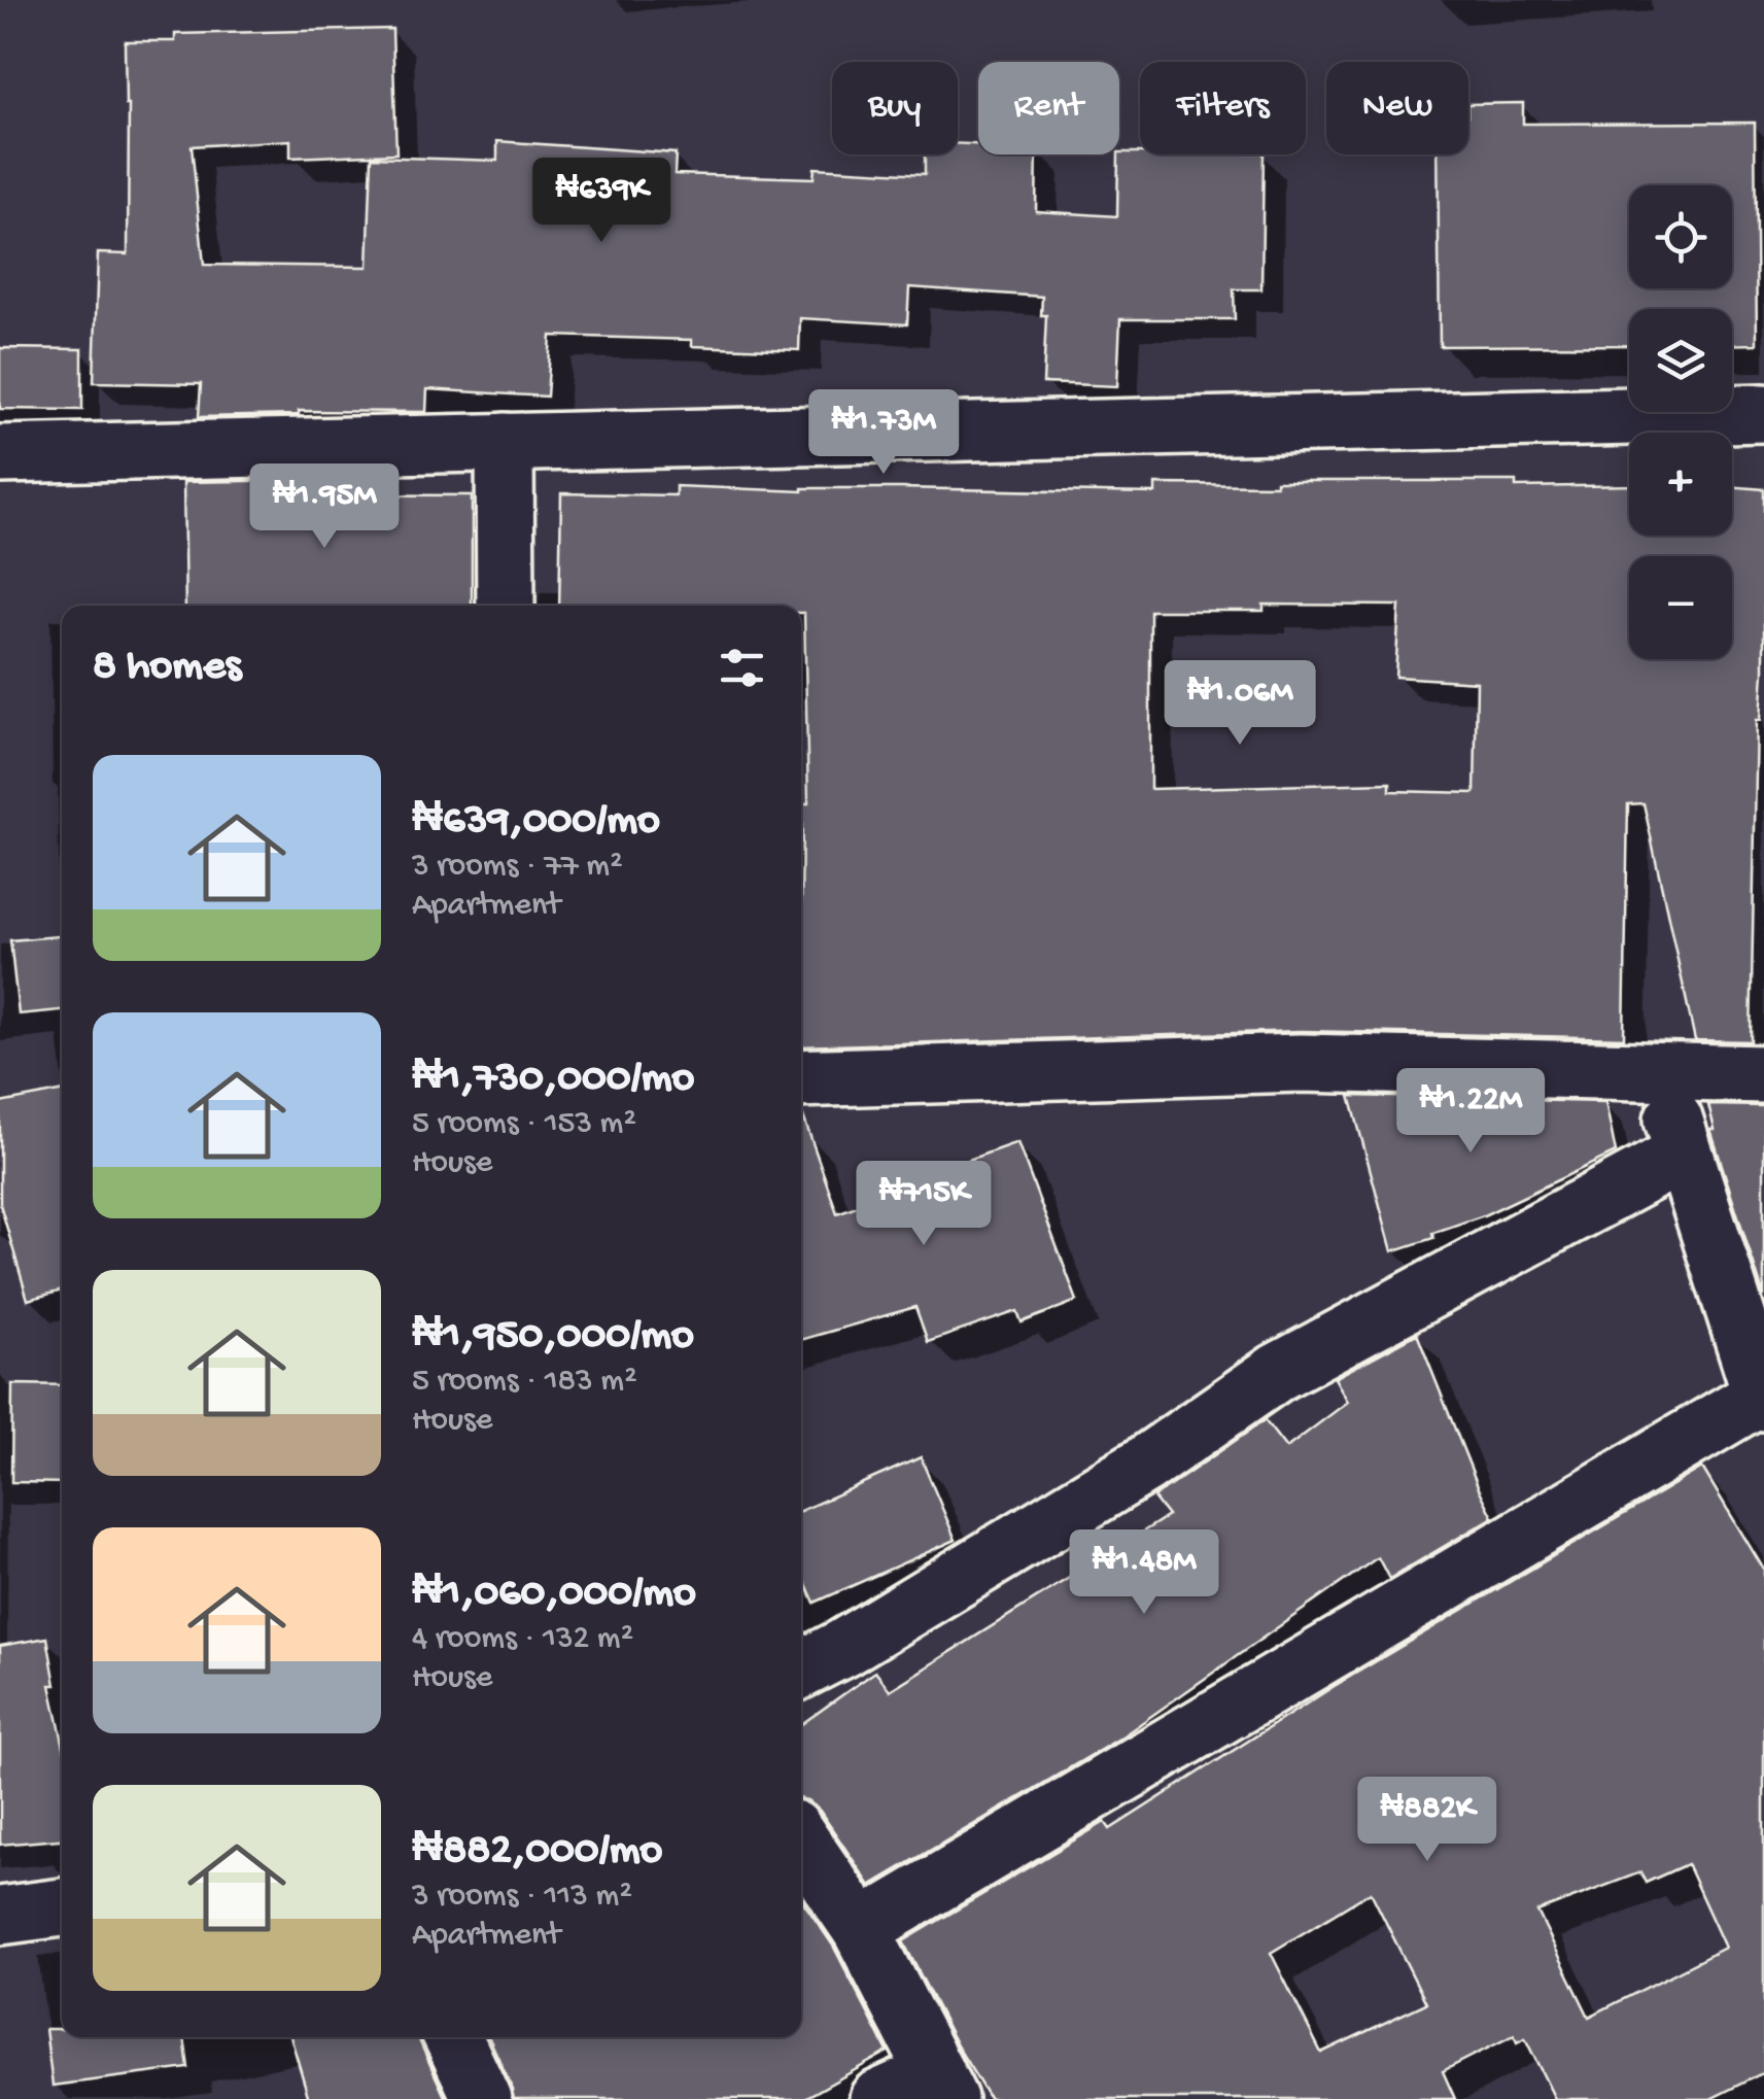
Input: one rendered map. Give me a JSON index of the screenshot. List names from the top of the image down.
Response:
{
  "page": {
    "chip": [
      "Buy",
      "Rent",
      "Filters",
      "New"
    ],
    "price": [
      "₦639K",
      "₦1.73M",
      "₦1.95M",
      "₦1.06M",
      "₦1.22M",
      "₦715K",
      "₦1.48M",
      "₦882K"
    ],
    "map_buttons": ["+", "−"],
    "heading": "8 homes",
    "list": [
      {
        "name": "₦639,000/mo",
        "note": "3 rooms · 77 m² · Apartment"
      },
      {
        "name": "₦1,730,000/mo",
        "note": "5 rooms · 153 m² · House"
      },
      {
        "name": "₦1,950,000/mo",
        "note": "5 rooms · 183 m² · House"
      },
      {
        "name": "₦1,060,000/mo",
        "note": "4 rooms · 132 m² · House"
      },
      {
        "name": "₦882,000/mo",
        "note": "3 rooms · 113 m² · Apartment"
      }
    ]
  }
}
